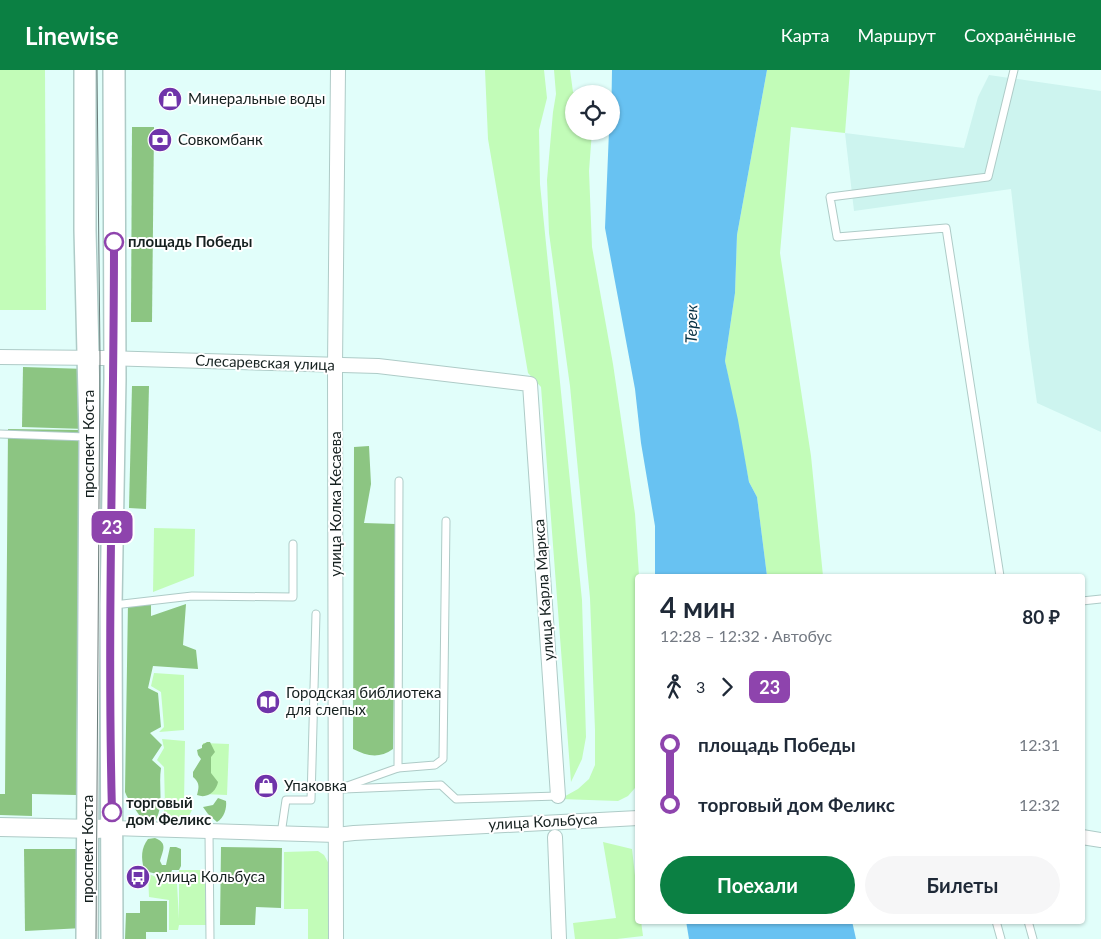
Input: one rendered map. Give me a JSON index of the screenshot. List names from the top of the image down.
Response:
{
  "streets": {
    "main road": ["проспект Коста"],
    "street": [
      "Слесаревская улица",
      "улица Колка Кесаева",
      "улица Карла Маркса",
      "улица Кольбуса"
    ]
  },
  "crossings": [
    ["Слесаревская улица", "проспект Коста"],
    ["Слесаревская улица", "улица Колка Кесаева"],
    ["Слесаревская улица", "улица Карла Маркса"],
    ["проспект Коста", "улица Кольбуса"],
    ["улица Колка Кесаева", "улица Кольбуса"]
  ],
  "water": ["Терек"],
  "places": {
    "shop": ["Минеральные воды", "Упаковка"],
    "bank": ["Совкомбанк"],
    "other": ["площадь Победы", "торговый дом Феликс"],
    "library": ["Городская библиотека для слепых"],
    "bus stop": ["улица Кольбуса"]
  },
  "lines": ["bus line 23"],
  "page": {
    "header": "Linewise",
    "nav": ["Карта", "Маршрут", "Сохранённые"],
    "on_map": "23",
    "heading": ["4 мин", "12:28 – 12:32 · Автобус", "80 ₽"],
    "legs": ["3", "23"],
    "list": [
      {
        "name": "площадь Победы",
        "value": "12:31"
      },
      {
        "name": "торговый дом Феликс",
        "value": "12:32"
      }
    ],
    "buttons": ["Поехали", "Билеты"]
  }
}
